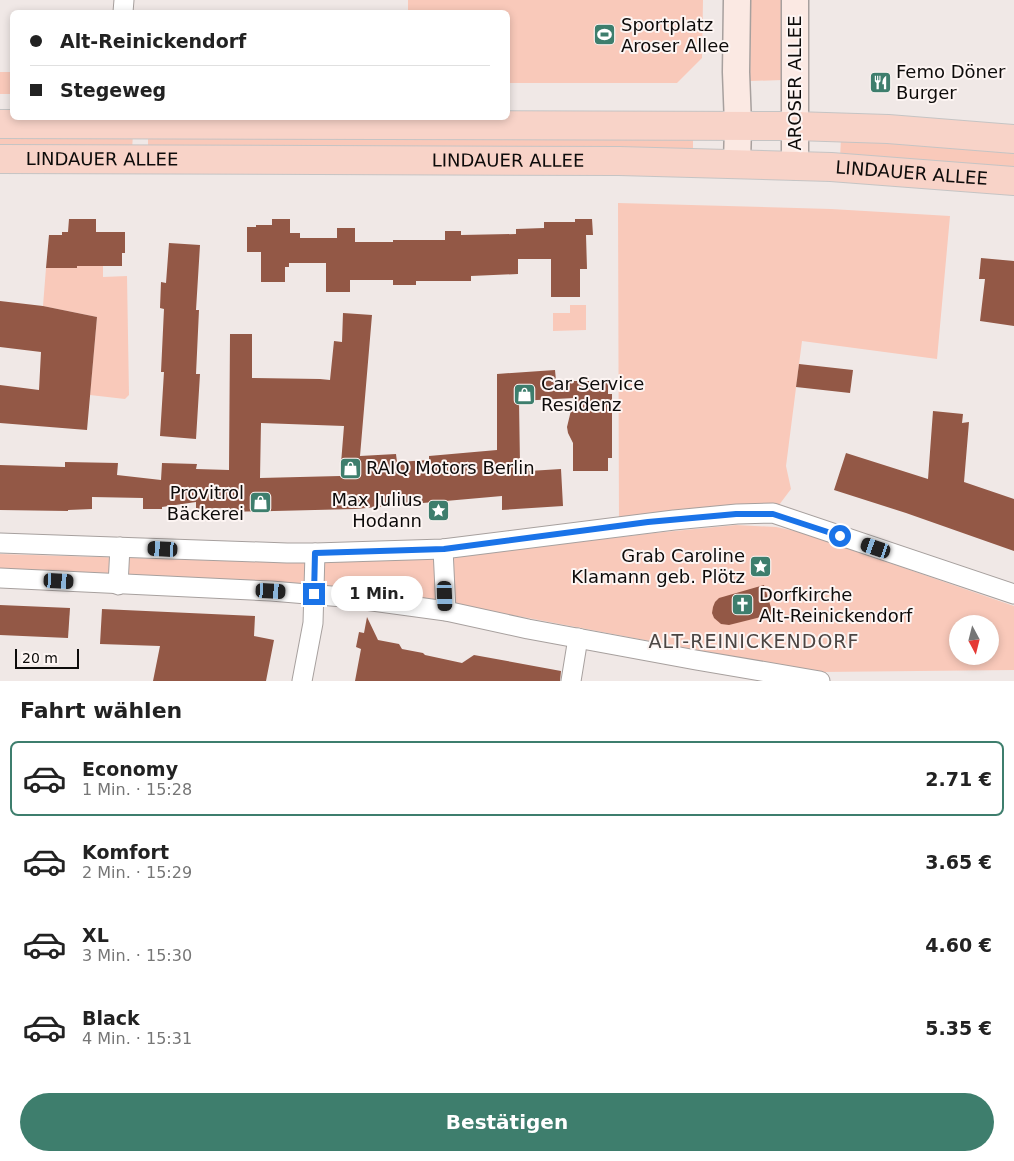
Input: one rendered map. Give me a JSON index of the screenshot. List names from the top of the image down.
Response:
{
  "streets": {
    "main road": ["AROSER ALLEE", "LINDAUER ALLEE"]
  },
  "crossings": [
    ["AROSER ALLEE", "LINDAUER ALLEE"]
  ],
  "districts": ["ALT-REINICKENDORF"],
  "places": {
    "sports": ["Sportplatz Aroser Allee"],
    "restaurant": ["Femo Döner Burger"],
    "shop": ["Car Service Residenz", "RAIQ Motors Berlin", "Provitrol Bäckerei"],
    "place": ["Max Julius Hodann", "Grab Caroline Klamann geb. Plötz"],
    "church": ["Dorfkirche Alt-Reinickendorf"]
  },
  "scale_bar": "20 m",
  "north": "bottom",
  "page": {
    "banner": ["Alt-Reinickendorf", "Stegeweg"],
    "bubble": "1 Min.",
    "scale": "20 m",
    "heading": "Fahrt wählen",
    "list": [
      {
        "name": "Economy",
        "note": "1 Min. · 15:28",
        "value": "2.71 €"
      },
      {
        "name": "Komfort",
        "note": "2 Min. · 15:29",
        "value": "3.65 €"
      },
      {
        "name": "XL",
        "note": "3 Min. · 15:30",
        "value": "4.60 €"
      },
      {
        "name": "Black",
        "note": "4 Min. · 15:31",
        "value": "5.35 €"
      }
    ],
    "buttons": "Bestätigen"
  }
}
